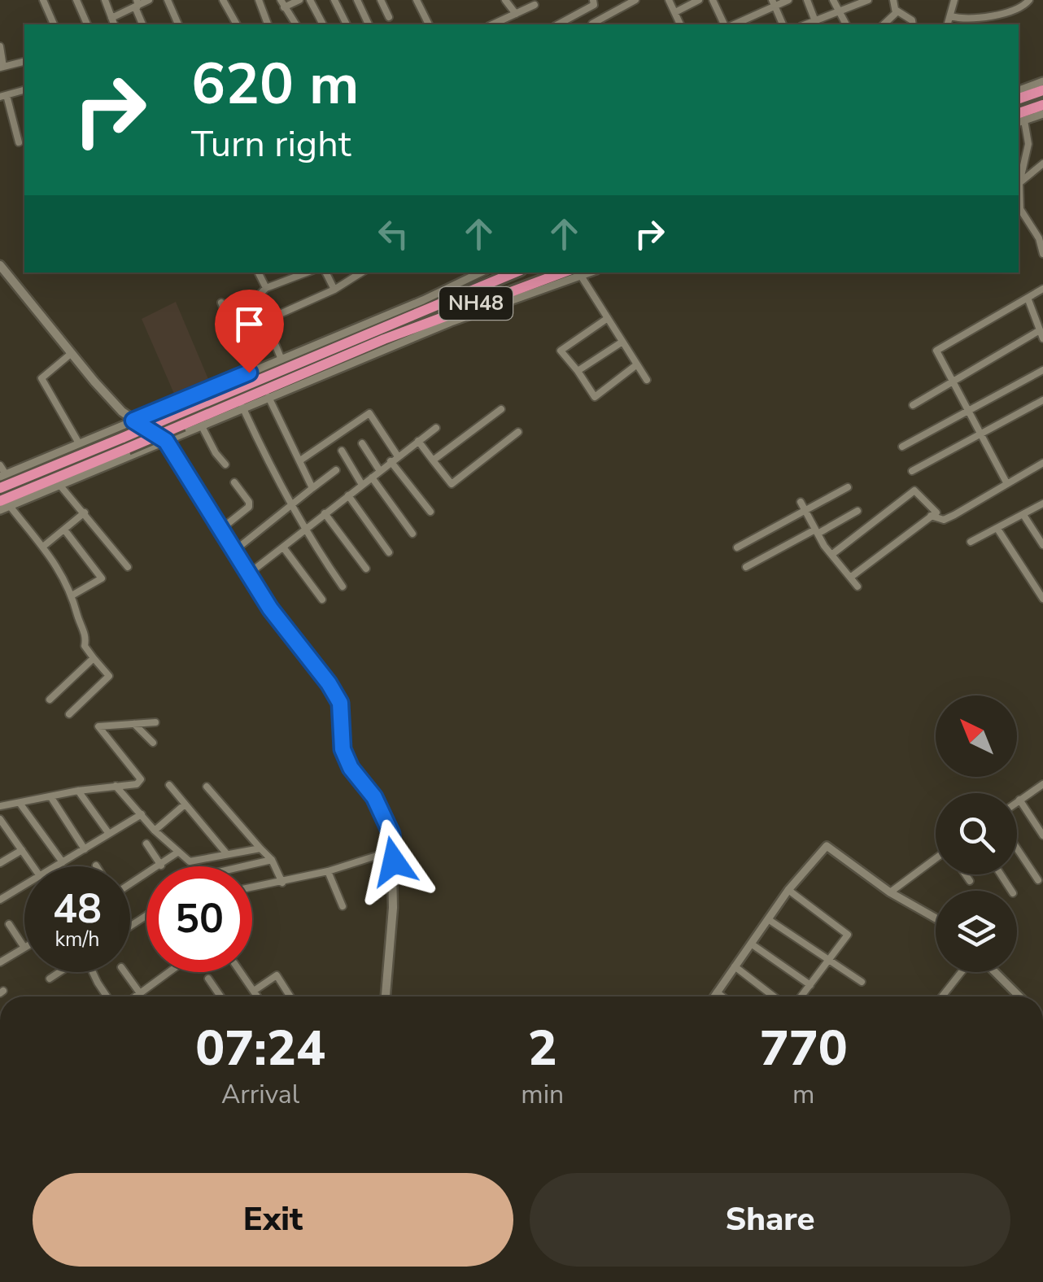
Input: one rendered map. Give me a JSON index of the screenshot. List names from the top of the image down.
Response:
{
  "streets": {
    "highway": ["NH48"]
  },
  "north": "top left",
  "page": {
    "turn": ["620 m", "Turn right"],
    "speed": "48 km/h",
    "limit": "50",
    "eta": [
      "07:24",
      "Arrival",
      "2",
      "min",
      "770",
      "m"
    ],
    "buttons": ["Exit", "Share"]
  }
}
